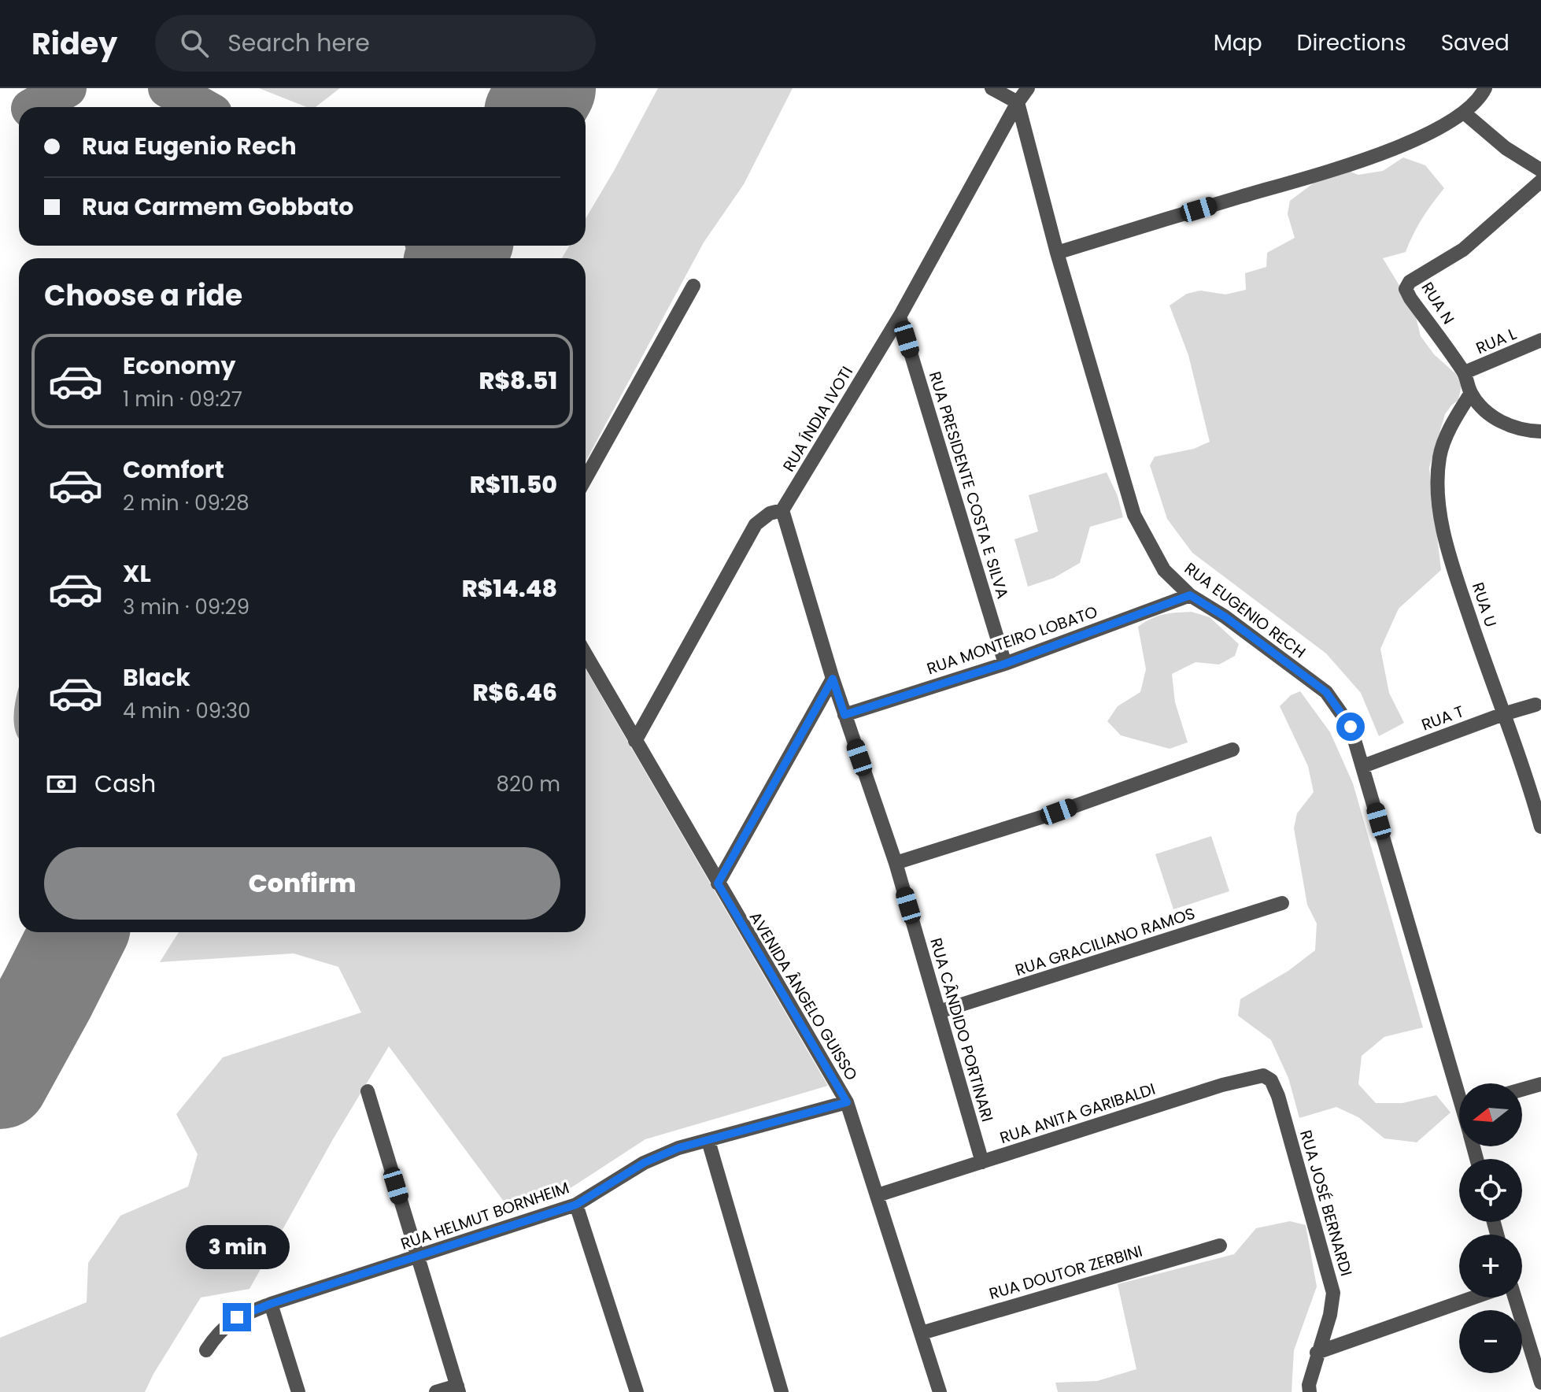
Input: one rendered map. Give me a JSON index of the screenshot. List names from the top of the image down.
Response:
{
  "streets": {
    "street": [
      "RUA N",
      "RUA L",
      "RUA ÍNDIA IVOTI",
      "RUA PRESIDENTE COSTA E SILVA",
      "RUA U",
      "RUA EUGENIO RECH",
      "RUA MONTEIRO LOBATO",
      "RUA T",
      "RUA GRACILIANO RAMOS",
      "AVENIDA ÂNGELO GUISSO",
      "RUA CÂNDIDO PORTINARI",
      "RUA ANITA GARIBALDI",
      "RUA JOSÉ BERNARDI",
      "RUA HELMUT BORNHEIM",
      "RUA DOUTOR ZERBINI"
    ]
  },
  "crossings": [
    ["RUA N", "RUA L"],
    ["RUA N", "RUA U"],
    ["RUA ÍNDIA IVOTI", "RUA PRESIDENTE COSTA E SILVA"],
    ["RUA ÍNDIA IVOTI", "RUA EUGENIO RECH"],
    ["RUA ÍNDIA IVOTI", "RUA CÂNDIDO PORTINARI"],
    ["RUA PRESIDENTE COSTA E SILVA", "RUA MONTEIRO LOBATO"],
    ["RUA U", "RUA T"],
    ["RUA EUGENIO RECH", "RUA MONTEIRO LOBATO"],
    ["RUA EUGENIO RECH", "RUA T"],
    ["RUA MONTEIRO LOBATO", "RUA CÂNDIDO PORTINARI"],
    ["RUA GRACILIANO RAMOS", "RUA CÂNDIDO PORTINARI"],
    ["AVENIDA ÂNGELO GUISSO", "RUA ANITA GARIBALDI"],
    ["AVENIDA ÂNGELO GUISSO", "RUA HELMUT BORNHEIM"],
    ["AVENIDA ÂNGELO GUISSO", "RUA DOUTOR ZERBINI"],
    ["RUA CÂNDIDO PORTINARI", "RUA ANITA GARIBALDI"],
    ["RUA ANITA GARIBALDI", "RUA JOSÉ BERNARDI"]
  ],
  "north": "left",
  "page": {
    "header": "Ridey",
    "search": "Search here",
    "nav": ["Map", "Directions", "Saved"],
    "banner": ["Rua Eugenio Rech", "Rua Carmem Gobbato"],
    "heading": "Choose a ride",
    "list": [
      {
        "name": "Economy",
        "note": "1 min · 09:27",
        "value": "R$8.51"
      },
      {
        "name": "Comfort",
        "note": "2 min · 09:28",
        "value": "R$11.50"
      },
      {
        "name": "XL",
        "note": "3 min · 09:29",
        "value": "R$14.48"
      },
      {
        "name": "Black",
        "note": "4 min · 09:30",
        "value": "R$6.46"
      }
    ],
    "pay": ["Cash", "820 m"],
    "buttons": "Confirm",
    "map_buttons": ["+", "−"],
    "bubble": "3 min"
  }
}
